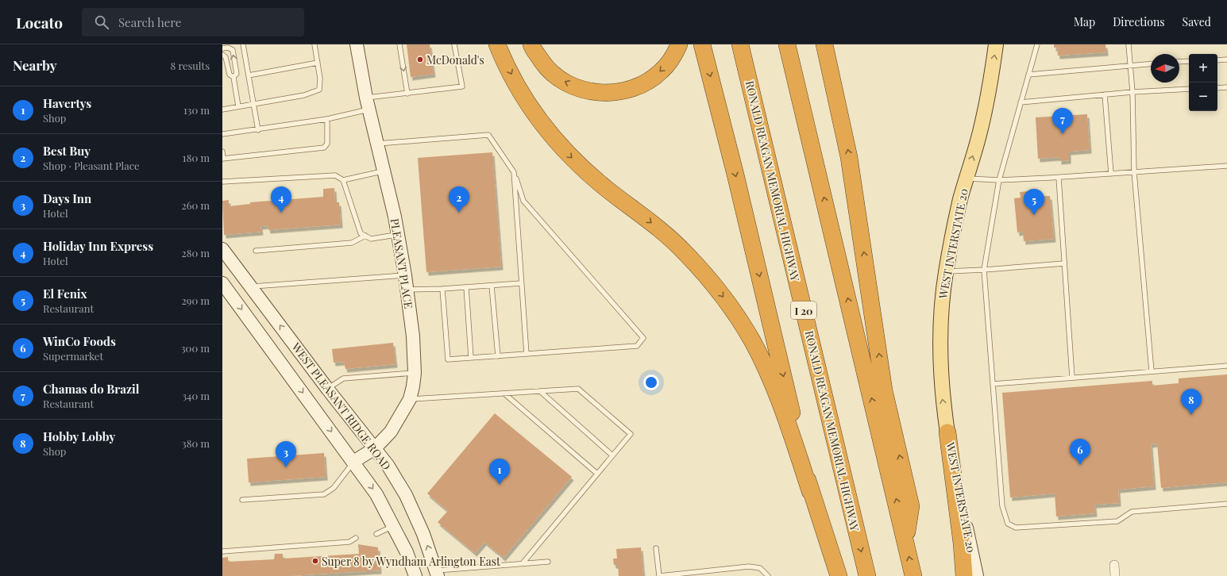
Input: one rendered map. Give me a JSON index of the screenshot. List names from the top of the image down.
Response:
{
  "streets": {
    "highway": ["RONALD REAGAN MEMORIAL HIGHWAY", "I 20"],
    "main road": ["WEST INTERSTATE 20"],
    "street": ["PLEASANT PLACE", "WEST PLEASANT RIDGE ROAD"]
  },
  "crossings": [
    ["PLEASANT PLACE", "WEST PLEASANT RIDGE ROAD"]
  ],
  "one_way": ["WEST INTERSTATE 20"],
  "places": ["McDonald's", "Super 8 by Wyndham Arlington East"],
  "north": "left",
  "page": {
    "header": "Locato",
    "search": "Search here",
    "nav": ["Map", "Directions", "Saved"],
    "heading": ["Nearby", "8 results"],
    "map_buttons": ["+", "−"],
    "list": [
      {
        "mark": "1",
        "name": "Havertys",
        "note": "Shop",
        "value": "130 m"
      },
      {
        "mark": "2",
        "name": "Best Buy",
        "note": "Shop · Pleasant Place",
        "value": "180 m"
      },
      {
        "mark": "3",
        "name": "Days Inn",
        "note": "Hotel",
        "value": "260 m"
      },
      {
        "mark": "4",
        "name": "Holiday Inn Express",
        "note": "Hotel",
        "value": "280 m"
      },
      {
        "mark": "5",
        "name": "El Fenix",
        "note": "Restaurant",
        "value": "290 m"
      },
      {
        "mark": "6",
        "name": "WinCo Foods",
        "note": "Supermarket",
        "value": "300 m"
      },
      {
        "mark": "7",
        "name": "Chamas do Brazil",
        "note": "Restaurant",
        "value": "340 m"
      },
      {
        "mark": "8",
        "name": "Hobby Lobby",
        "note": "Shop",
        "value": "380 m"
      }
    ],
    "pins": [
      "7",
      "2",
      "4",
      "5",
      "8",
      "6",
      "3",
      "1"
    ]
  }
}
